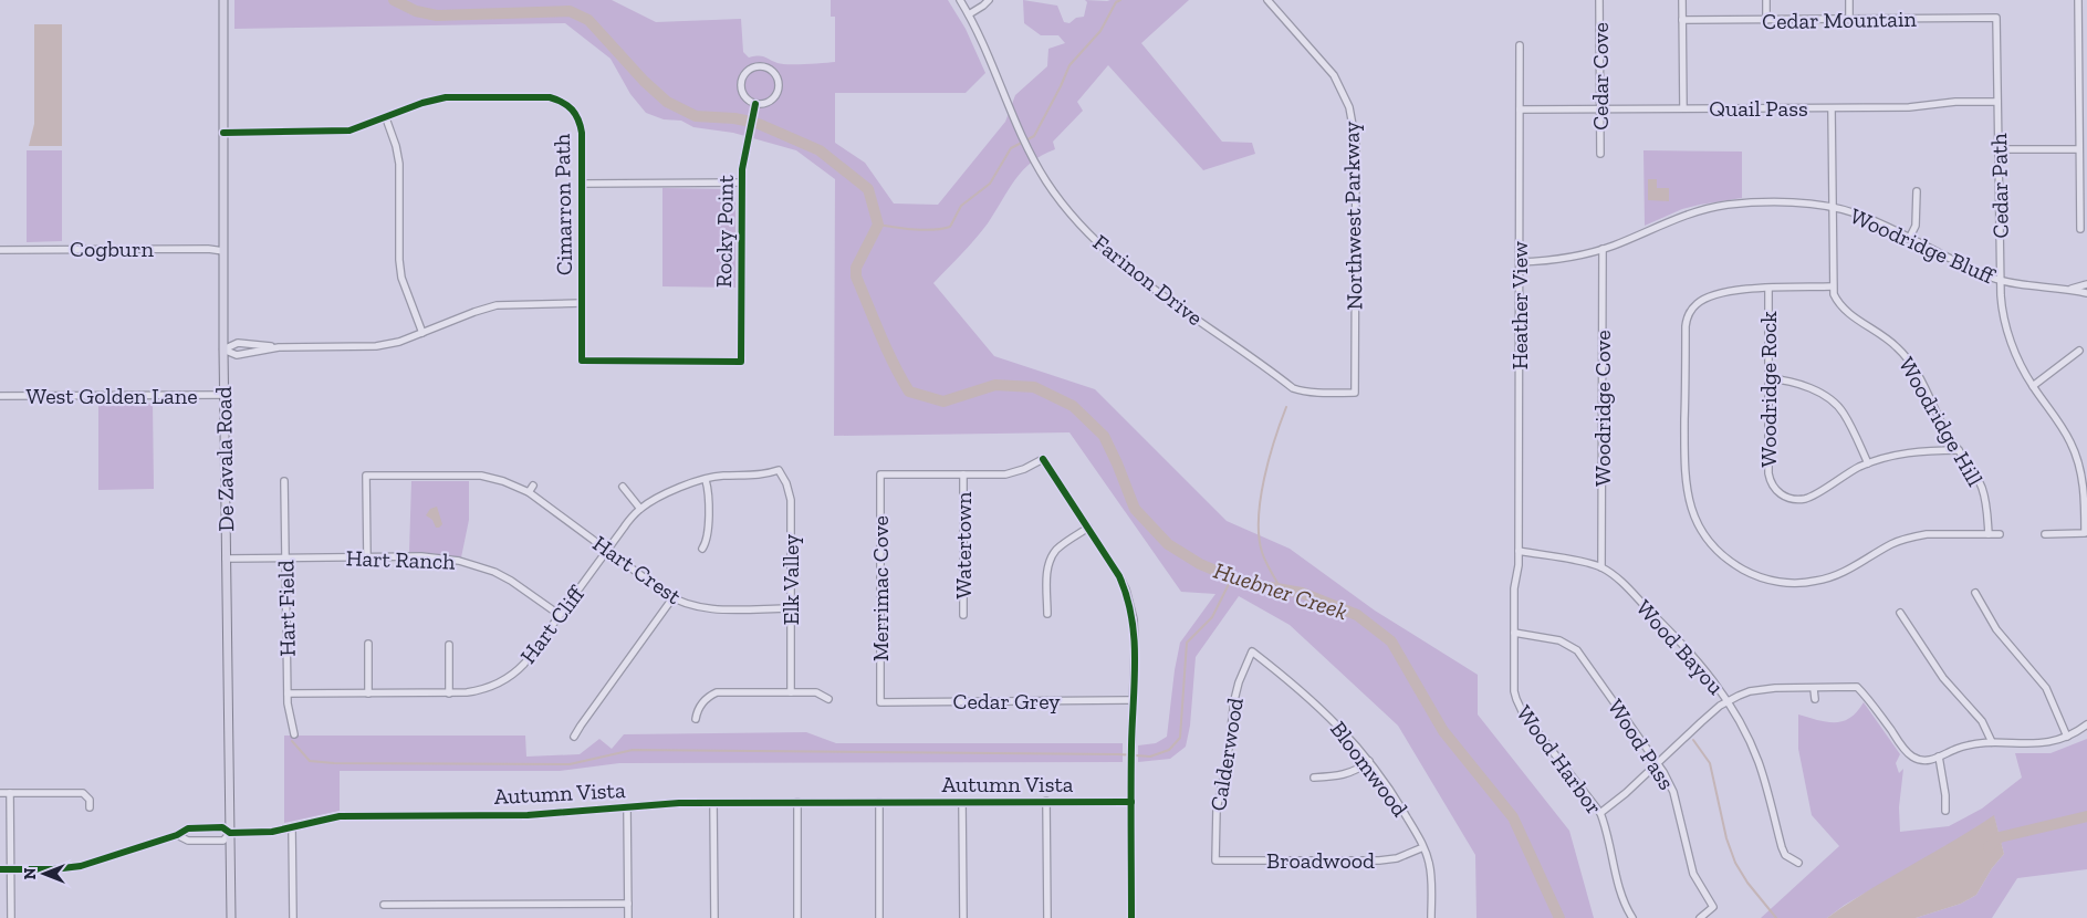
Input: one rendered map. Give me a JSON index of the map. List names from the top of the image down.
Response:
{
  "streets": {
    "main road": ["De Zavala Road"],
    "street": [
      "Cedar Mountain",
      "Cedar Cove",
      "Quail Pass",
      "Cedar Path",
      "Cimarron Path",
      "Northwest Parkway",
      "Rocky Point",
      "Woodridge Bluff",
      "Cogburn",
      "Farinon Drive",
      "Heather View",
      "Woodridge Rock",
      "West Golden Lane",
      "Woodridge Cove",
      "Woodridge Hill",
      "Watertown",
      "Hart Ranch",
      "Hart Crest",
      "Elk Valley",
      "Merrimac Cove",
      "Hart Field",
      "Hart Cliff",
      "Wood Bayou",
      "Cedar Grey",
      "Wood Pass",
      "Calderwood",
      "Wood Harbor",
      "Bloomwood",
      "Autumn Vista",
      "Broadwood"
    ]
  },
  "crossings": [
    ["Cedar Mountain", "Cedar Path"],
    ["Cedar Cove", "Quail Pass"],
    ["Quail Pass", "Cedar Path"],
    ["Quail Pass", "Heather View"],
    ["Quail Pass", "Woodridge Hill"],
    ["Cedar Path", "Woodridge Bluff"],
    ["Cimarron Path", "Rocky Point"],
    ["Cimarron Path", "De Zavala Road"],
    ["Northwest Parkway", "Farinon Drive"],
    ["Woodridge Bluff", "Heather View"],
    ["Woodridge Bluff", "Woodridge Cove"],
    ["Woodridge Bluff", "Woodridge Hill"],
    ["Cogburn", "De Zavala Road"],
    ["Heather View", "Wood Harbor"],
    ["Woodridge Rock", "Woodridge Hill"],
    ["West Golden Lane", "De Zavala Road"],
    ["Woodridge Cove", "Wood Bayou"],
    ["De Zavala Road", "Hart Ranch"],
    ["De Zavala Road", "Autumn Vista"],
    ["Watertown", "Merrimac Cove"],
    ["Hart Ranch", "Hart Crest"],
    ["Hart Ranch", "Hart Field"],
    ["Hart Ranch", "Hart Cliff"],
    ["Hart Crest", "Elk Valley"],
    ["Hart Crest", "Hart Cliff"],
    ["Elk Valley", "Hart Cliff"],
    ["Merrimac Cove", "Cedar Grey"],
    ["Hart Field", "Hart Cliff"],
    ["Wood Pass", "Wood Harbor"],
    ["Calderwood", "Bloomwood"],
    ["Calderwood", "Broadwood"],
    ["Bloomwood", "Broadwood"]
  ],
  "water": ["Huebner Creek"],
  "north": "left"
}
